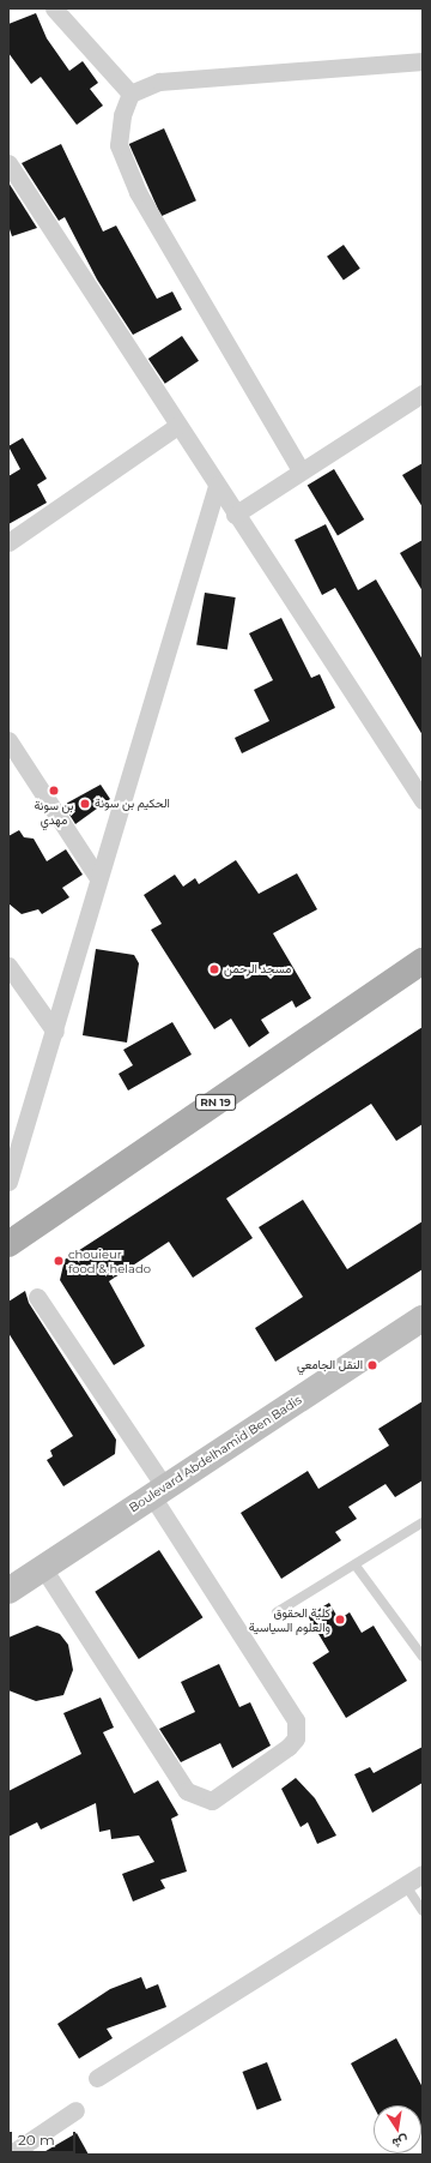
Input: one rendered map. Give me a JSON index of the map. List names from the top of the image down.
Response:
{
  "streets": {
    "main road": ["RN 19", "Boulevard Abdelhamid Ben Badis"]
  },
  "places": [
    "بن سونة مهدي",
    "الحكيم بن سونة",
    "مسجد الرحمن",
    "chouieur food & helado",
    "النقل الجامعي",
    "كلية الحقوق والعلوم السياسية"
  ],
  "scale_bar": "20 m",
  "north": "bottom"
}
